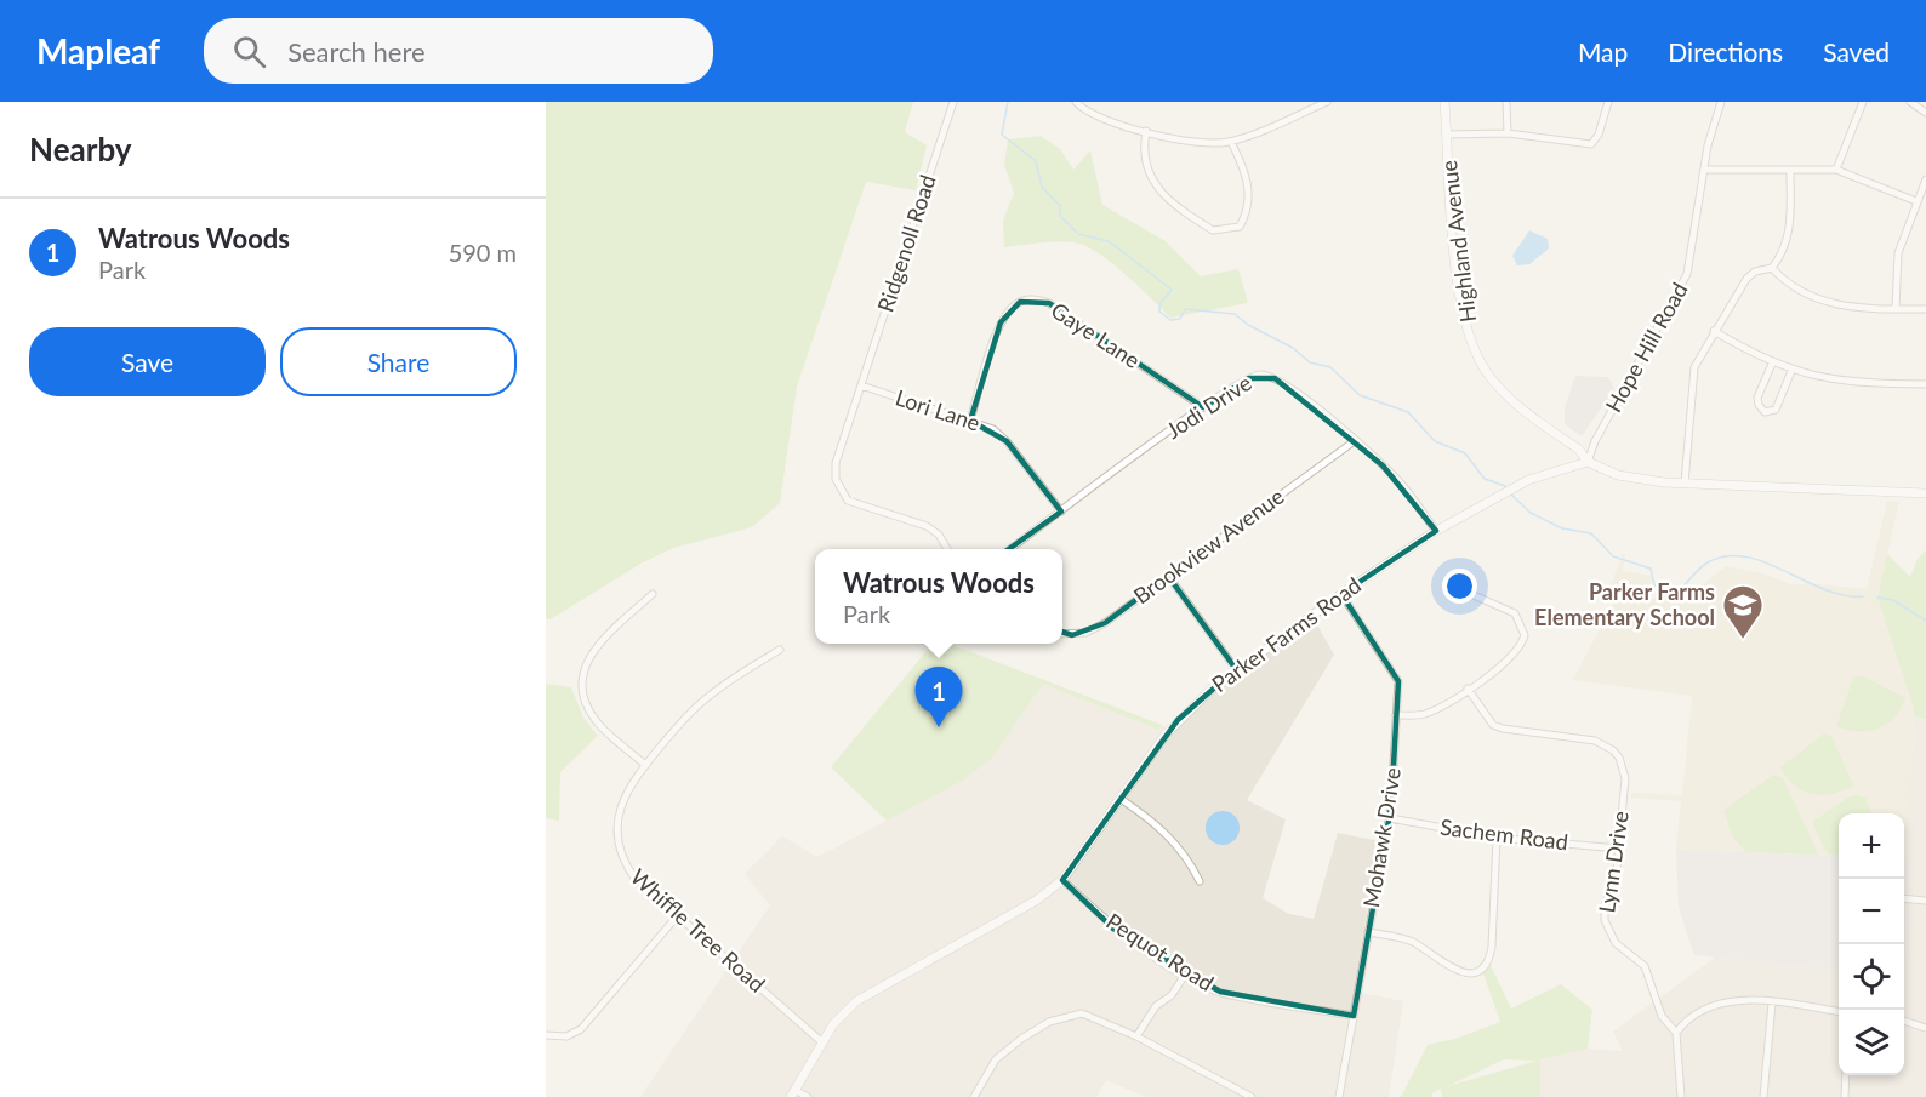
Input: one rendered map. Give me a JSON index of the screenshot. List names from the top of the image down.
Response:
{
  "streets": {
    "street": [
      "Highland Avenue",
      "Ridgenoll Road",
      "Gaye Lane",
      "Hope Hill Road",
      "Jodi Drive",
      "Lori Lane",
      "Brookview Avenue",
      "Parker Farms Road",
      "Sachem Road",
      "Mohawk Drive",
      "Lynn Drive",
      "Whiffle Tree Road",
      "Pequot Road"
    ]
  },
  "crossings": [
    ["Highland Avenue", "Hope Hill Road"],
    ["Highland Avenue", "Parker Farms Road"],
    ["Ridgenoll Road", "Lori Lane"],
    ["Gaye Lane", "Jodi Drive"],
    ["Gaye Lane", "Lori Lane"],
    ["Hope Hill Road", "Parker Farms Road"],
    ["Jodi Drive", "Lori Lane"],
    ["Jodi Drive", "Brookview Avenue"],
    ["Jodi Drive", "Parker Farms Road"],
    ["Parker Farms Road", "Mohawk Drive"],
    ["Parker Farms Road", "Whiffle Tree Road"],
    ["Parker Farms Road", "Pequot Road"],
    ["Sachem Road", "Mohawk Drive"],
    ["Sachem Road", "Lynn Drive"],
    ["Mohawk Drive", "Pequot Road"]
  ],
  "places": {
    "school or university": ["Parker Farms Elementary School"]
  },
  "page": {
    "header": "Mapleaf",
    "search": "Search here",
    "nav": ["Map", "Directions", "Saved"],
    "heading": "Nearby",
    "list": [
      {
        "mark": "1",
        "name": "Watrous Woods",
        "note": "Park",
        "value": "590 m"
      }
    ],
    "buttons": ["Save", "Share"],
    "popup": ["Watrous Woods", "Park"],
    "pins": "1",
    "map_buttons": ["+", "−"]
  }
}
